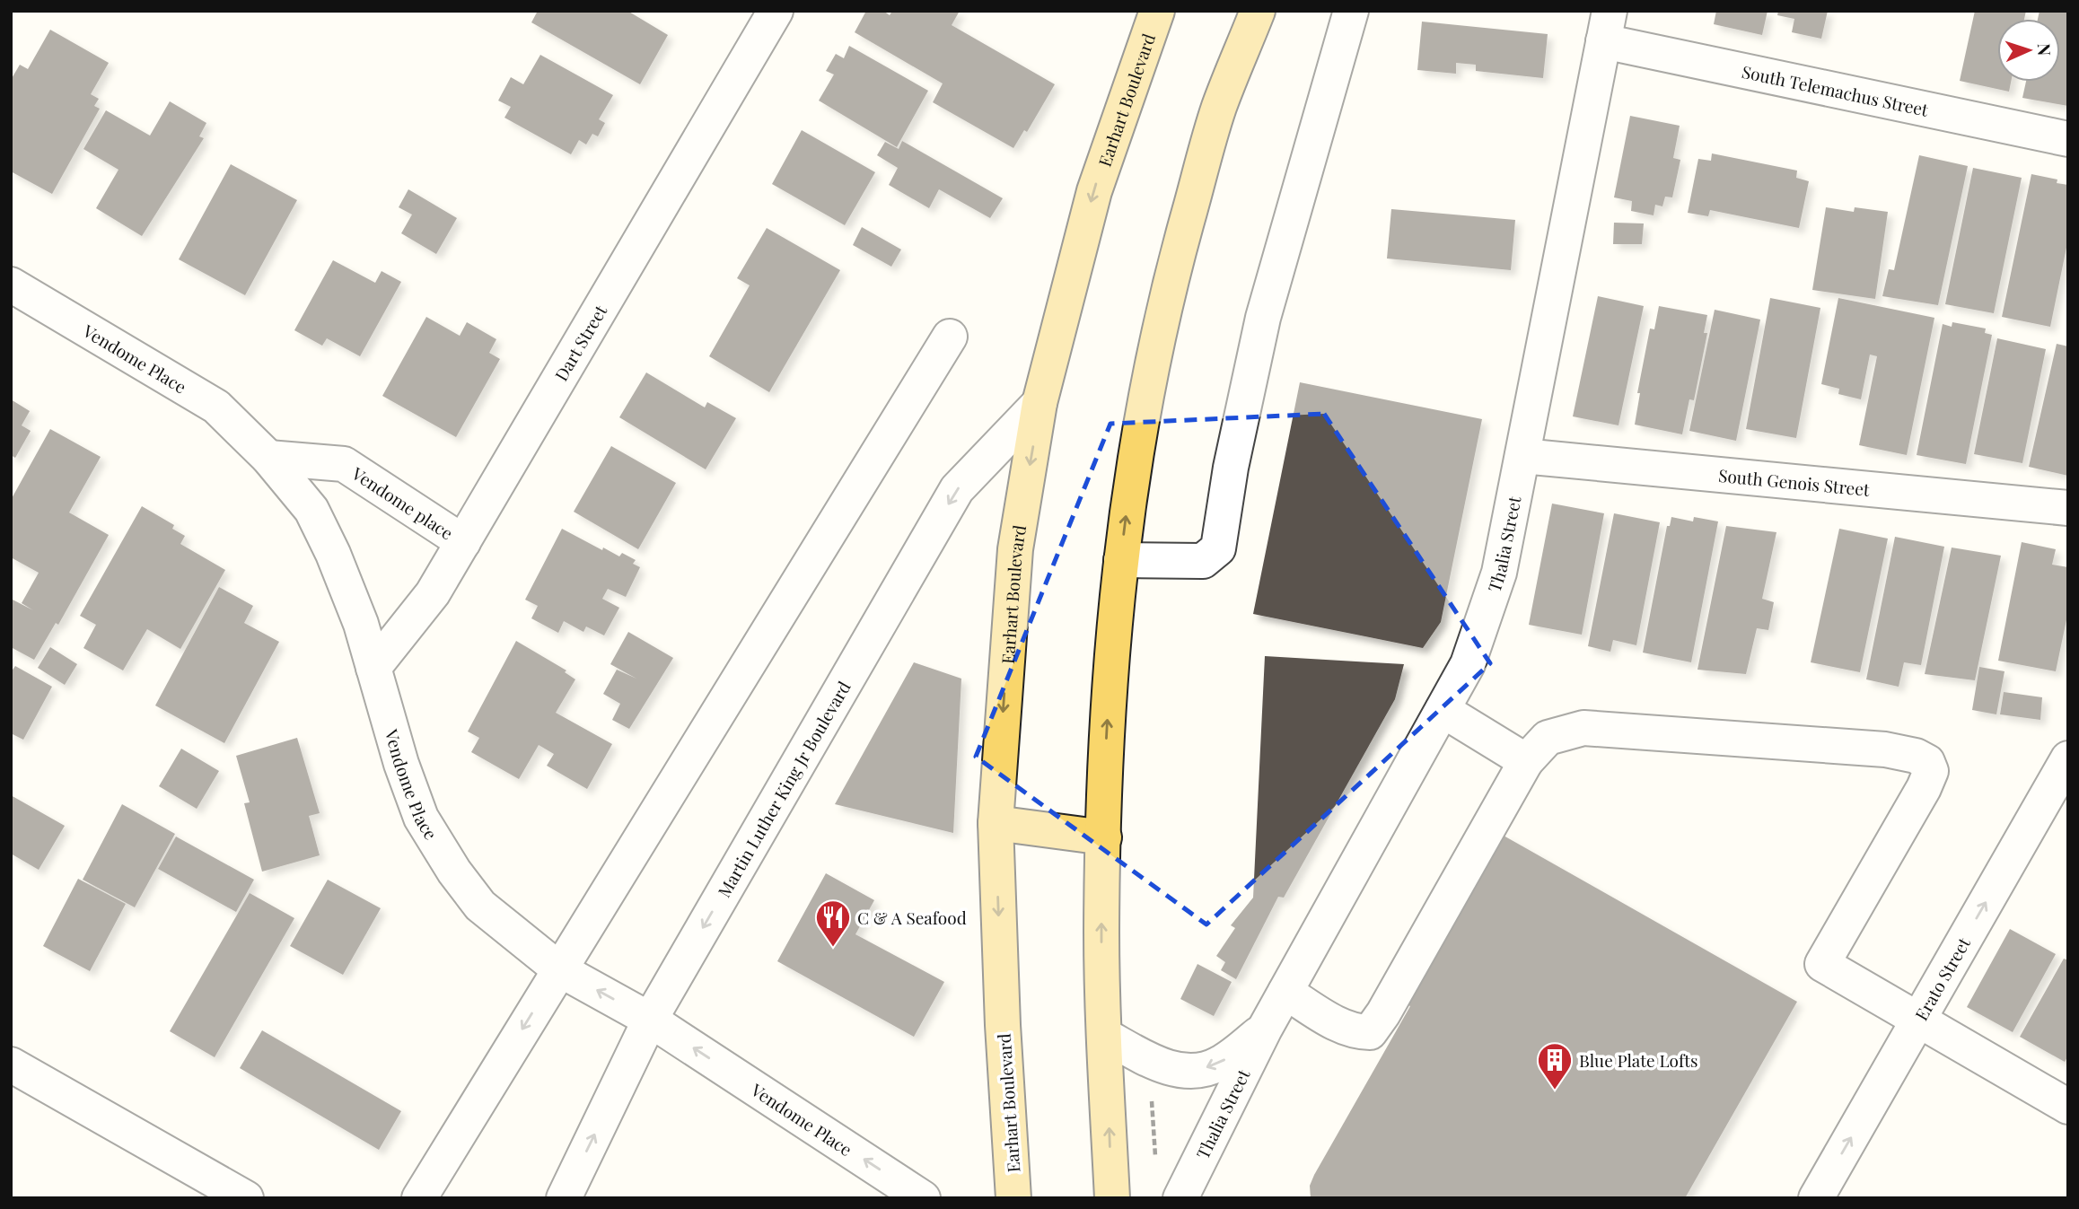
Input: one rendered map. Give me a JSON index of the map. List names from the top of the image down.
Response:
{
  "streets": {
    "main road": ["Earhart Boulevard"],
    "street": [
      "South Telemachus Street",
      "Dart Street",
      "Vendome Place",
      "South Genois Street",
      "Vendome place",
      "Thalia Street",
      "Martin Luther King Jr Boulevard",
      "Erato Street"
    ]
  },
  "crossings": [
    ["South Telemachus Street", "Thalia Street"],
    ["Earhart Boulevard", "Martin Luther King Jr Boulevard"],
    ["Dart Street", "Vendome Place"],
    ["Dart Street", "Vendome place"],
    ["Vendome Place", "Vendome place"],
    ["Vendome Place", "Martin Luther King Jr Boulevard"],
    ["South Genois Street", "Thalia Street"]
  ],
  "one_way": ["Erato Street"],
  "places": {
    "restaurant": ["C & A Seafood"],
    "building": ["Blue Plate Lofts"]
  },
  "north": "right"
}
